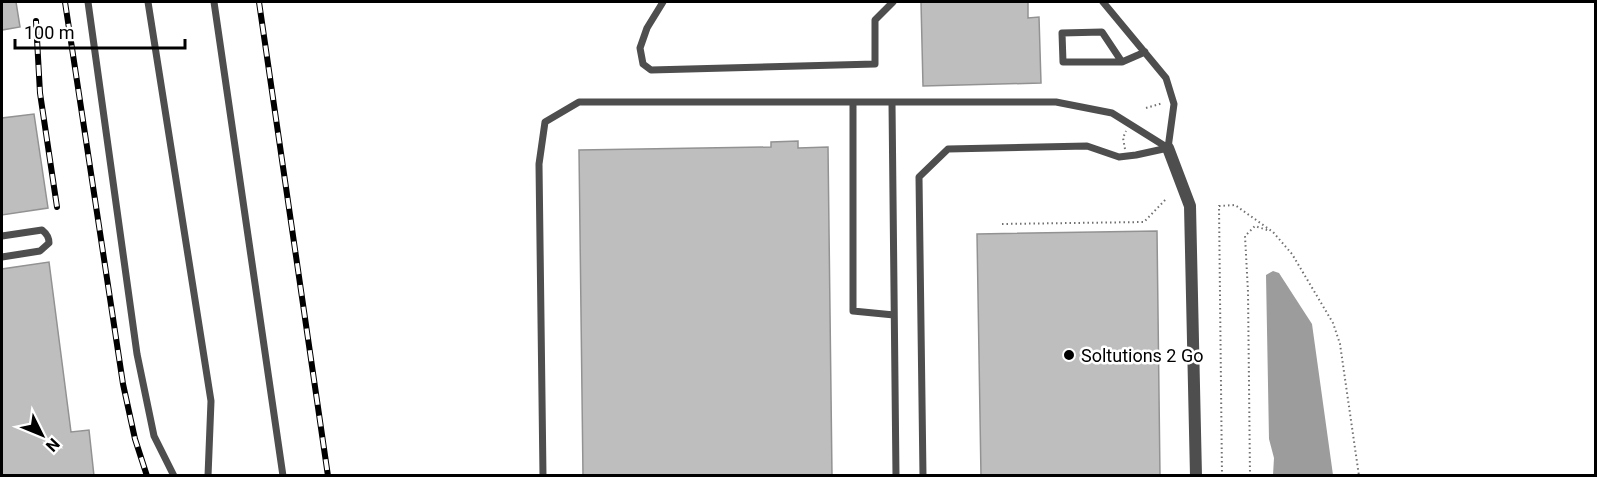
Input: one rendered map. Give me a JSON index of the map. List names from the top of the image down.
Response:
{
  "places": ["Soltutions 2 Go"],
  "scale_bar": "100 m",
  "north": "bottom right"
}
